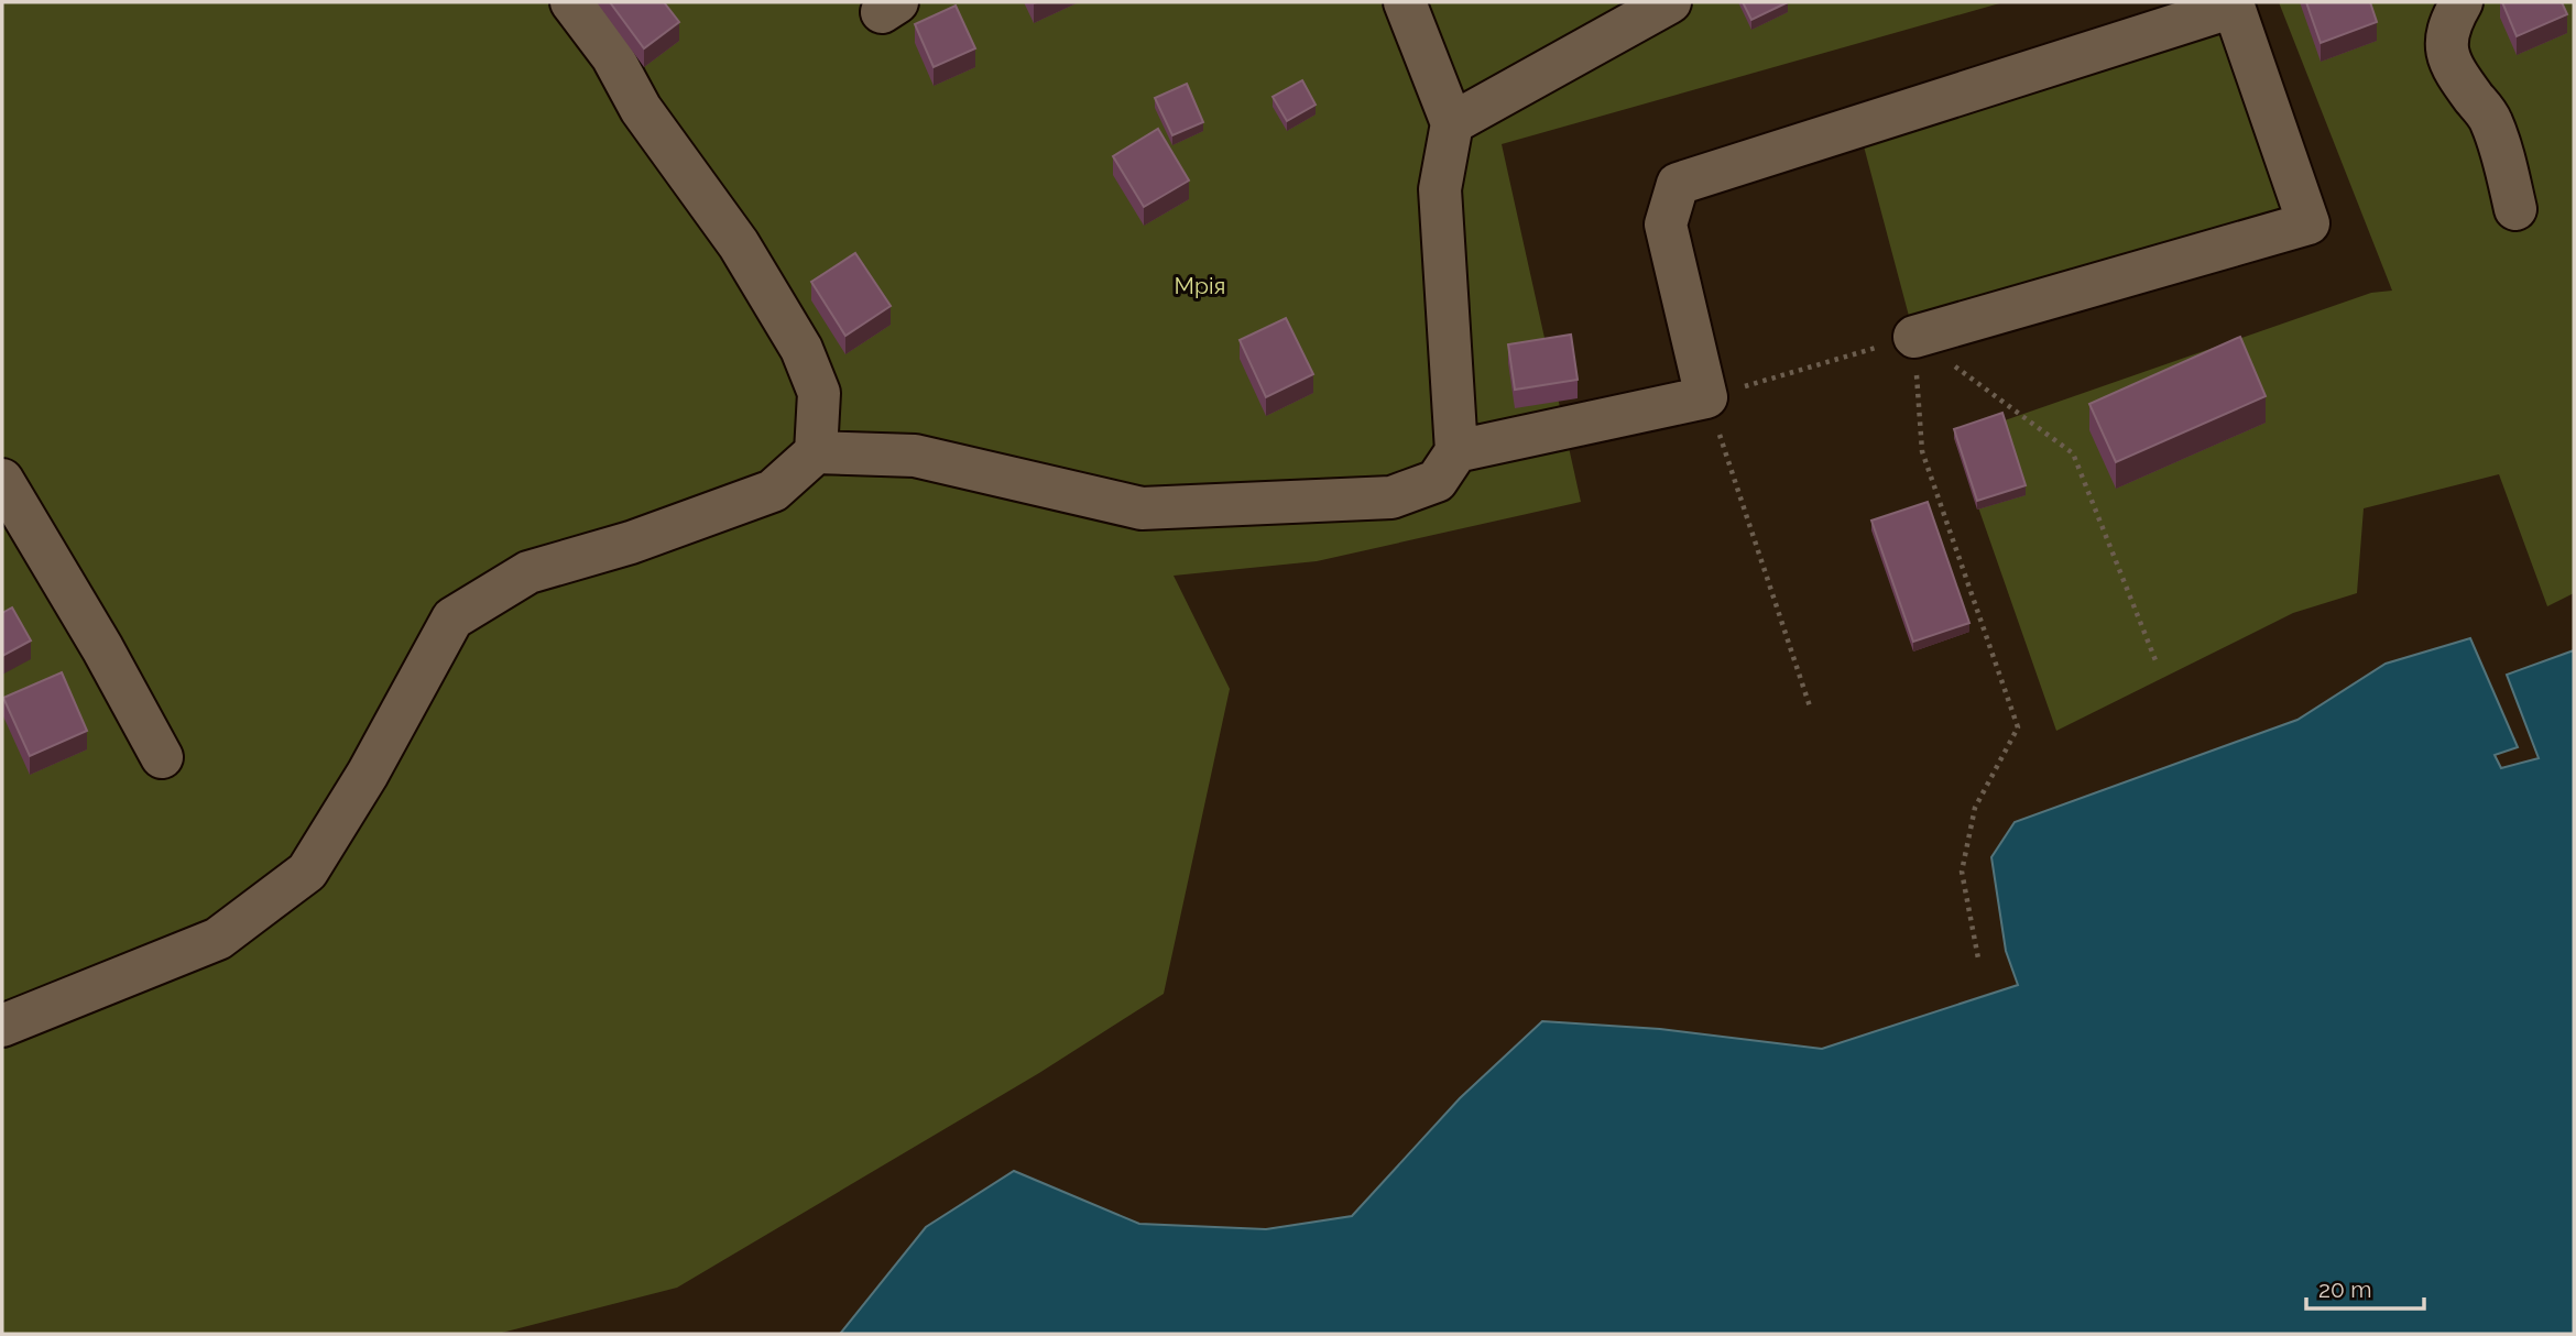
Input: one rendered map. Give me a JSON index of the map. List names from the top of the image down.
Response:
{
  "parks": ["Мрія"],
  "scale_bar": "20 m"
}
